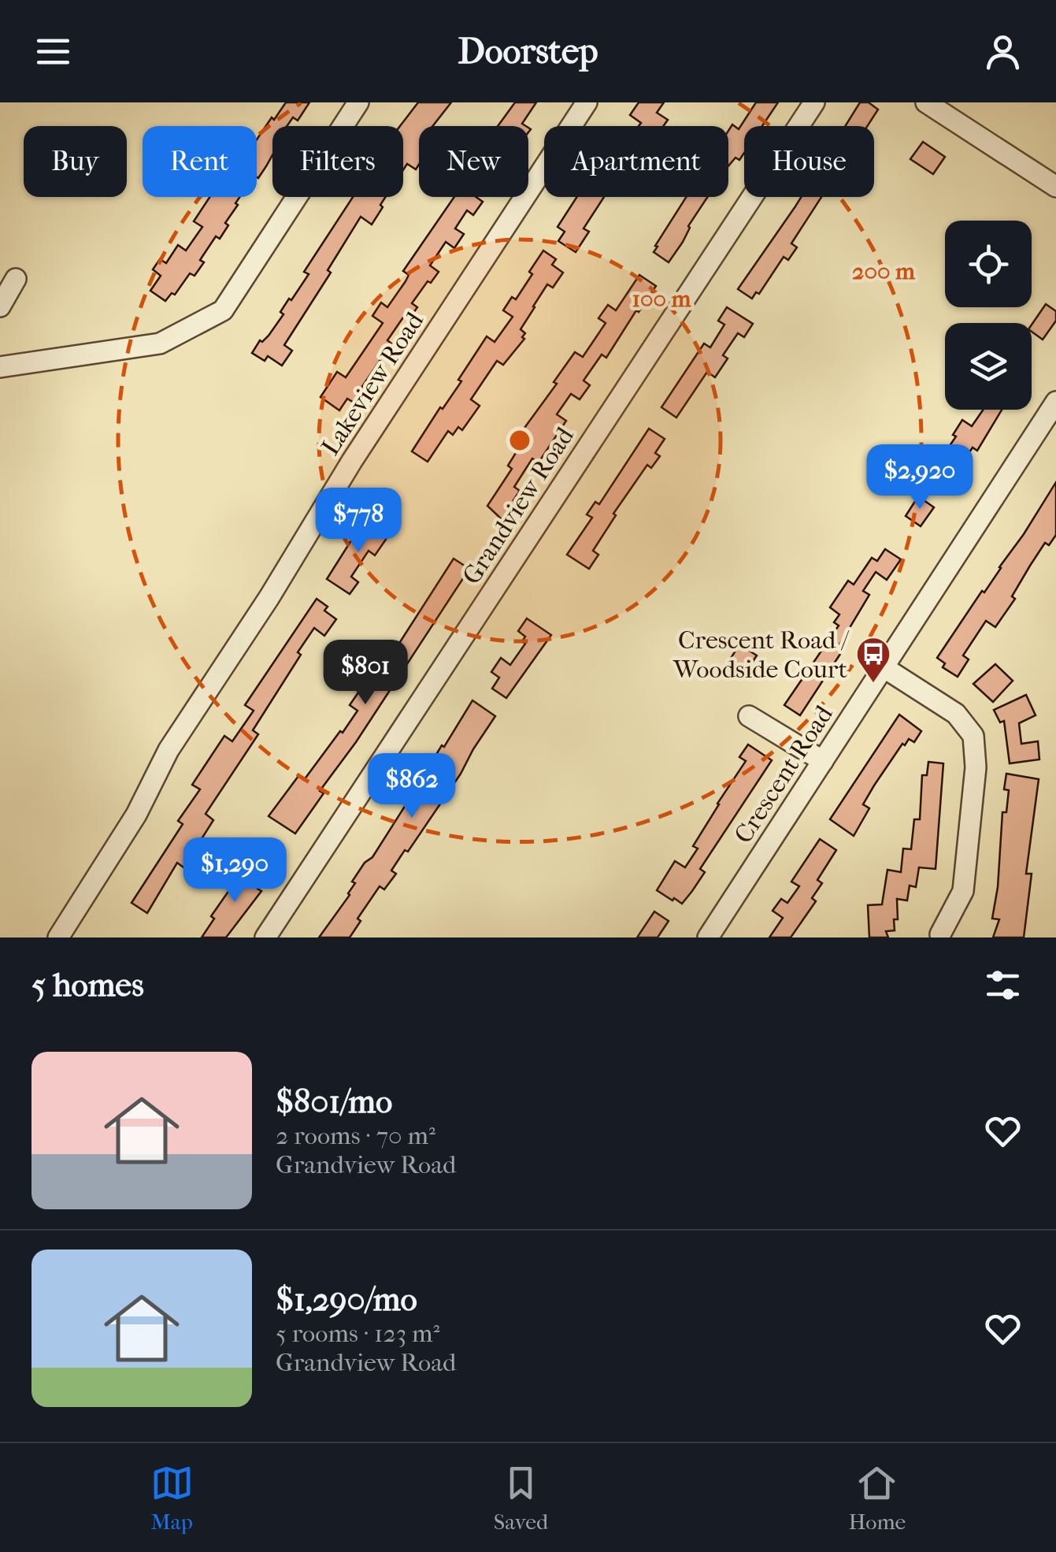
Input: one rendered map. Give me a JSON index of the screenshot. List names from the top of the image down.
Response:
{
  "streets": {
    "street": ["Lakeview Road", "Grandview Road", "Crescent Road"]
  },
  "places": {
    "bus stop": ["Crescent Road / Woodside Court"]
  },
  "page": {
    "header": "Doorstep",
    "chip": [
      "Buy",
      "Rent",
      "Filters",
      "New",
      "Apartment",
      "House"
    ],
    "price": [
      "$2,920",
      "$778",
      "$801",
      "$862",
      "$1,290"
    ],
    "heading": "5 homes",
    "list": [
      {
        "name": "$801/mo",
        "note": "2 rooms · 70 m² · Grandview Road"
      },
      {
        "name": "$1,290/mo",
        "note": "5 rooms · 123 m² · Grandview Road"
      }
    ],
    "tabs": ["Map", "Saved", "Home"]
  },
  "rings": ["200 m", "100 m"]
}
